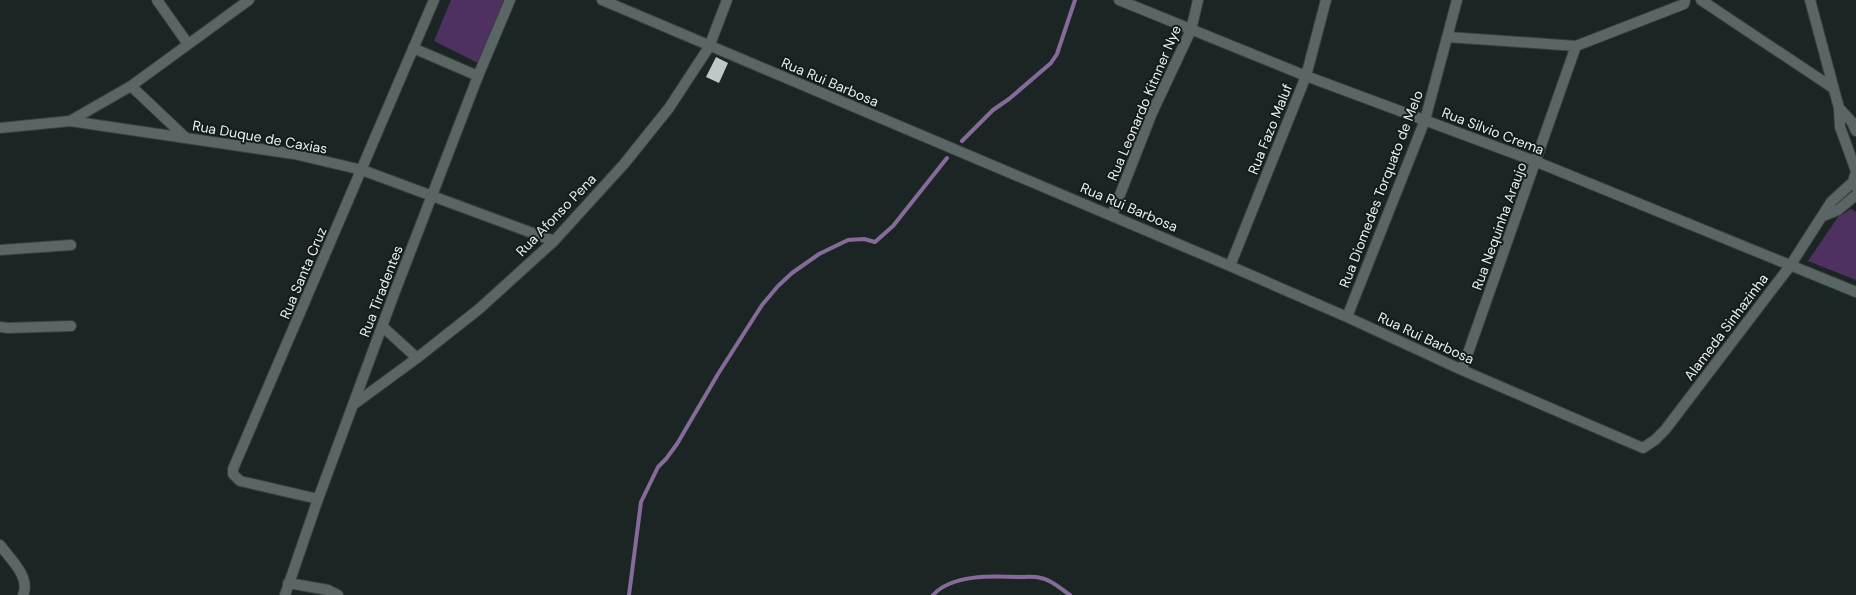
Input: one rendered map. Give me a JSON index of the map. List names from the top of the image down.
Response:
{
  "streets": {
    "street": [
      "Rua Rui Barbosa",
      "Rua Leonardo Kitnner Nye",
      "Rua Fazo Maluf",
      "Rua Silvio Crema",
      "Rua Duque de Caxias",
      "Rua Diomedes Torquato de Melo",
      "Rua Afonso Pena",
      "Rua Nequinha Araujo",
      "Rua Santa Cruz",
      "Rua Tiradentes",
      "Alameda Sinhazinha"
    ]
  },
  "crossings": [
    ["Rua Rui Barbosa", "Rua Leonardo Kitnner Nye"],
    ["Rua Rui Barbosa", "Rua Fazo Maluf"],
    ["Rua Rui Barbosa", "Rua Diomedes Torquato de Melo"],
    ["Rua Rui Barbosa", "Rua Afonso Pena"],
    ["Rua Rui Barbosa", "Rua Nequinha Araujo"],
    ["Rua Rui Barbosa", "Alameda Sinhazinha"],
    ["Rua Leonardo Kitnner Nye", "Rua Silvio Crema"],
    ["Rua Fazo Maluf", "Rua Silvio Crema"],
    ["Rua Silvio Crema", "Rua Diomedes Torquato de Melo"],
    ["Rua Silvio Crema", "Rua Nequinha Araujo"],
    ["Rua Silvio Crema", "Alameda Sinhazinha"],
    ["Rua Duque de Caxias", "Rua Afonso Pena"],
    ["Rua Duque de Caxias", "Rua Santa Cruz"],
    ["Rua Duque de Caxias", "Rua Tiradentes"],
    ["Rua Afonso Pena", "Rua Tiradentes"],
    ["Rua Santa Cruz", "Rua Tiradentes"]
  ]
}
